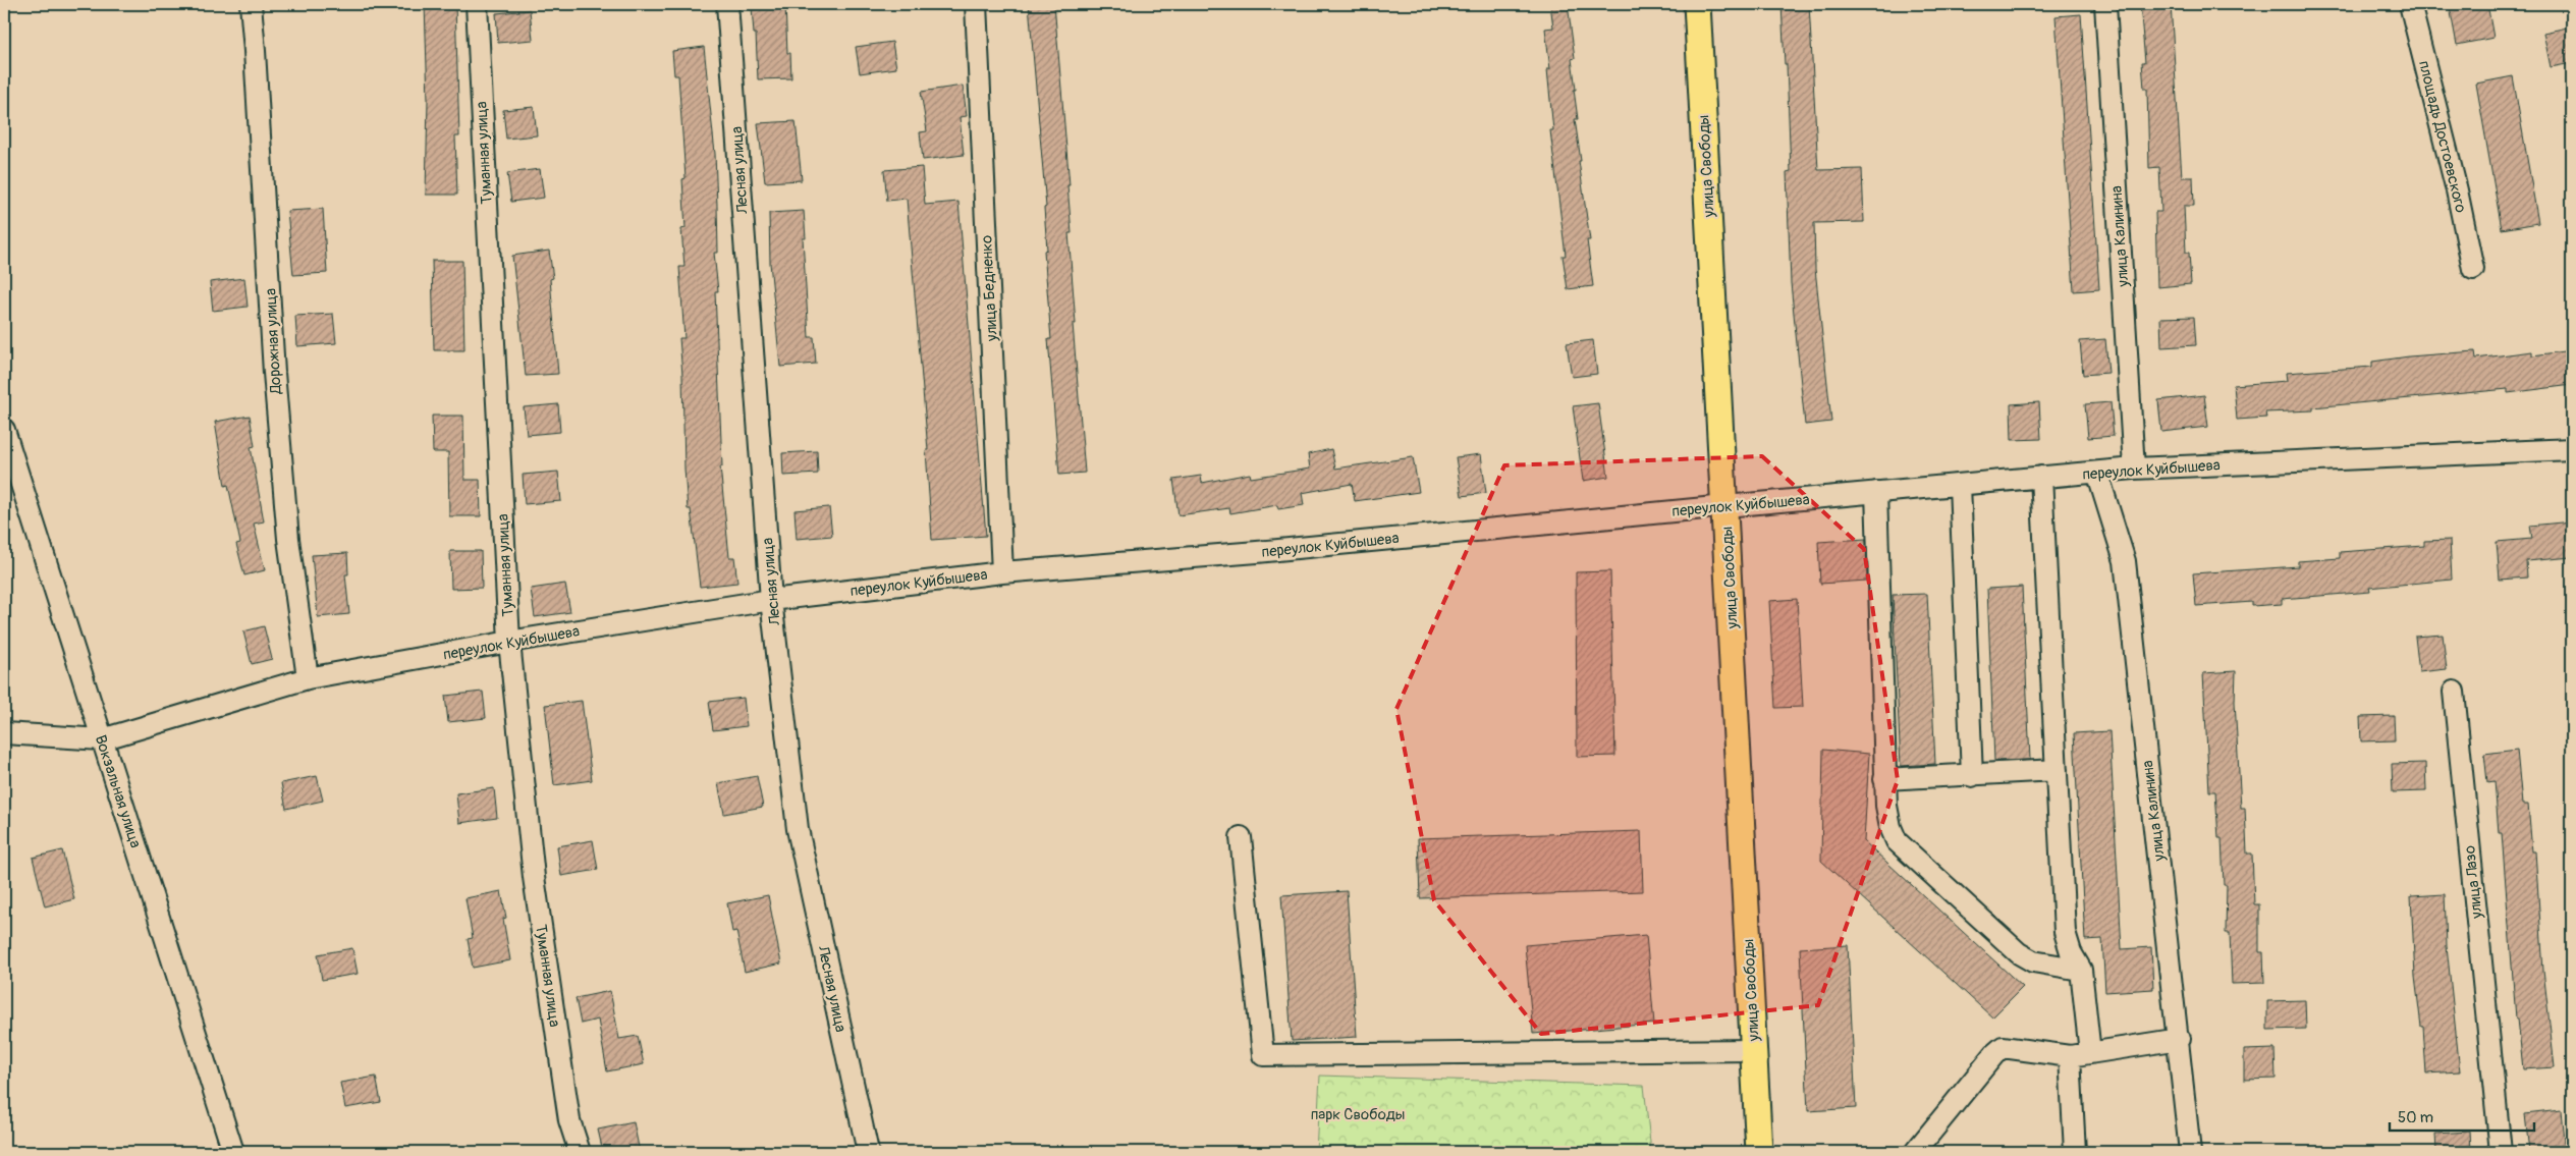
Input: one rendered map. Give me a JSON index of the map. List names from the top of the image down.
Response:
{
  "streets": {
    "main road": ["улица Свободы"],
    "street": [
      "площадь Достоевского",
      "Туманная улица",
      "Лесная улица",
      "улица Калинина",
      "улица Бедненко",
      "Дорожная улица",
      "переулок Куйбышева",
      "Вокзальная улица",
      "улица Лазо"
    ]
  },
  "crossings": [
    ["Туманная улица", "переулок Куйбышева"],
    ["улица Свободы", "переулок Куйбышева"],
    ["Лесная улица", "переулок Куйбышева"],
    ["улица Калинина", "переулок Куйбышева"],
    ["улица Бедненко", "переулок Куйбышева"],
    ["Дорожная улица", "переулок Куйбышева"],
    ["переулок Куйбышева", "Вокзальная улица"]
  ],
  "parks": ["парк Свободы"],
  "scale_bar": "50 m"
}
